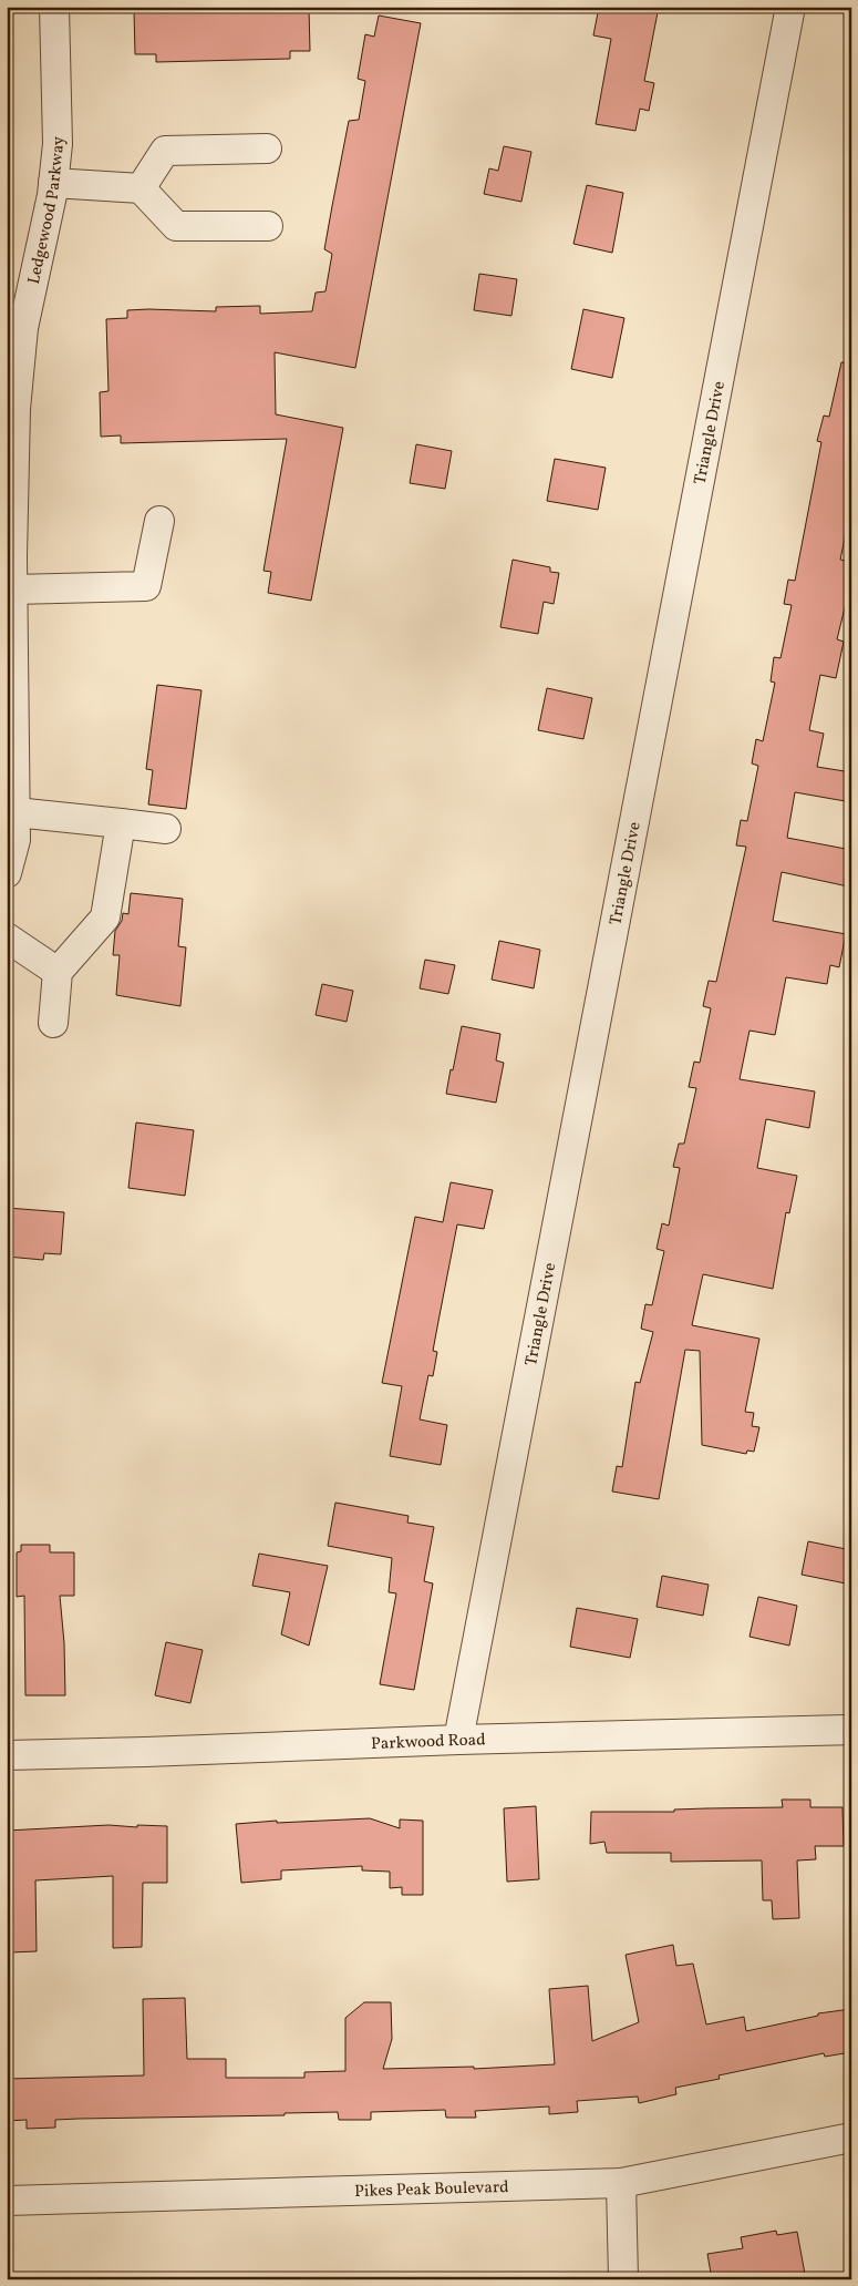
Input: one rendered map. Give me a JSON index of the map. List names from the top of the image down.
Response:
{
  "streets": {
    "street": [
      "Ledgewood Parkway",
      "Triangle Drive",
      "Parkwood Road",
      "Pikes Peak Boulevard"
    ]
  },
  "crossings": [
    ["Triangle Drive", "Parkwood Road"]
  ]
}
